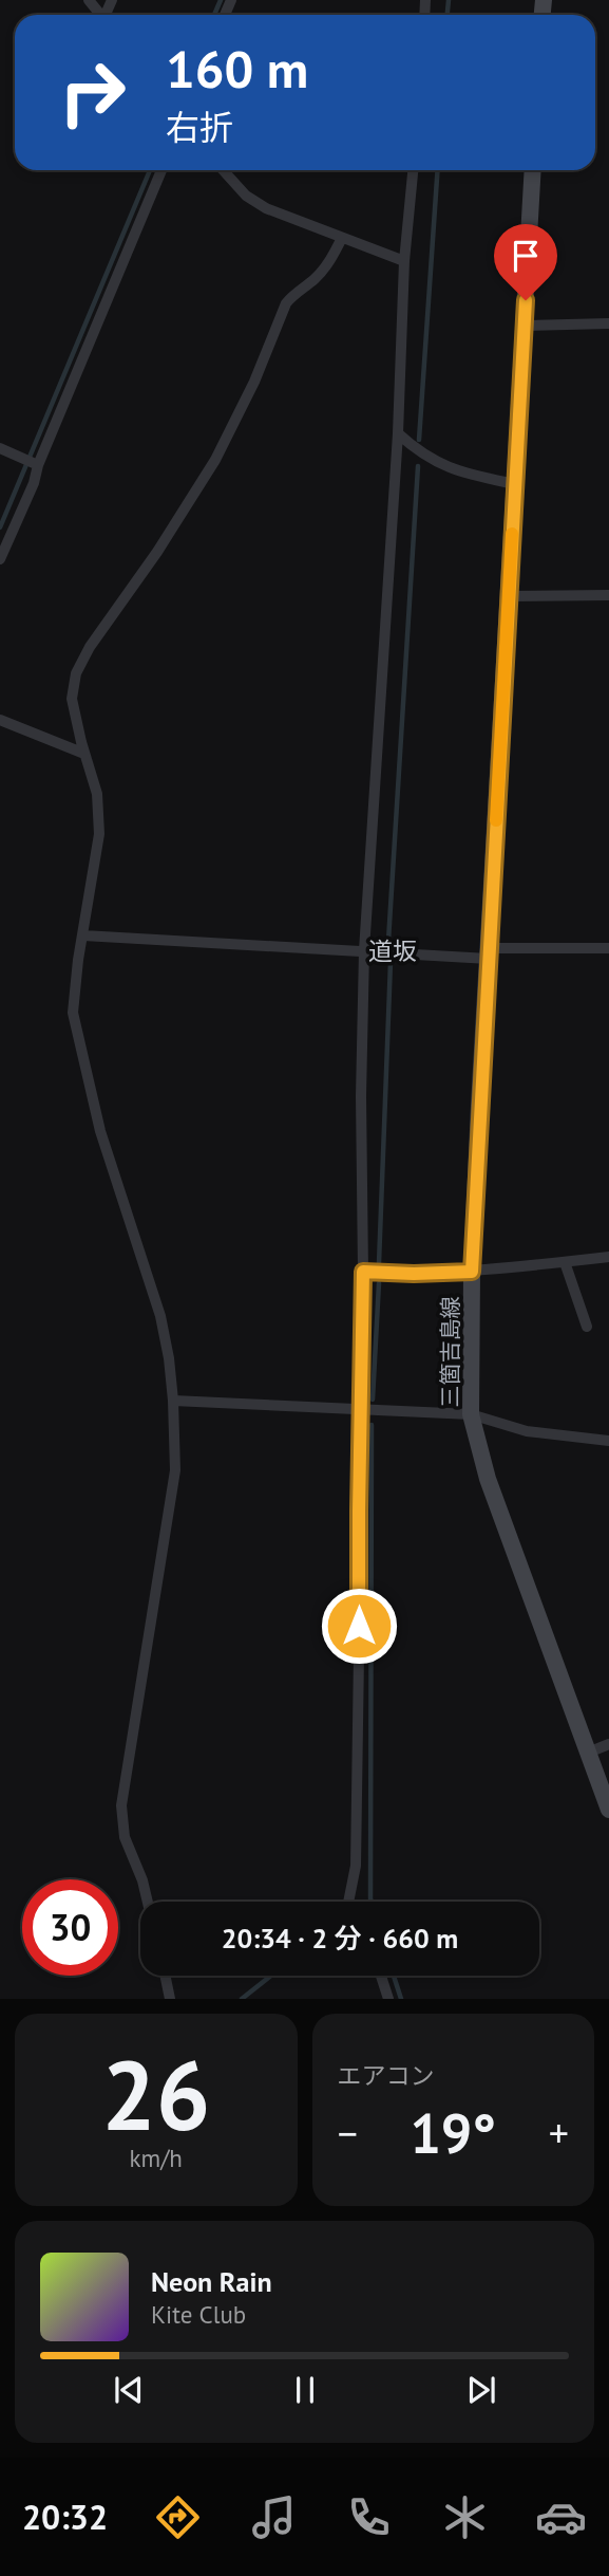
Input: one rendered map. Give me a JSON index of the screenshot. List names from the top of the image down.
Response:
{
  "streets": {
    "main road": ["三箇吉島線"]
  },
  "districts": ["道坂"],
  "page": {
    "turn": ["160 m", "右折"],
    "limit": "30",
    "trip": "20:34 · 2 分 · 660 m",
    "tile": [
      ["26", "km/h"],
      "エアコン"
    ],
    "heat": ["−", "19°", "+"],
    "song": ["Neon Rain", "Kite Club"],
    "tabs": "20:32"
  }
}
